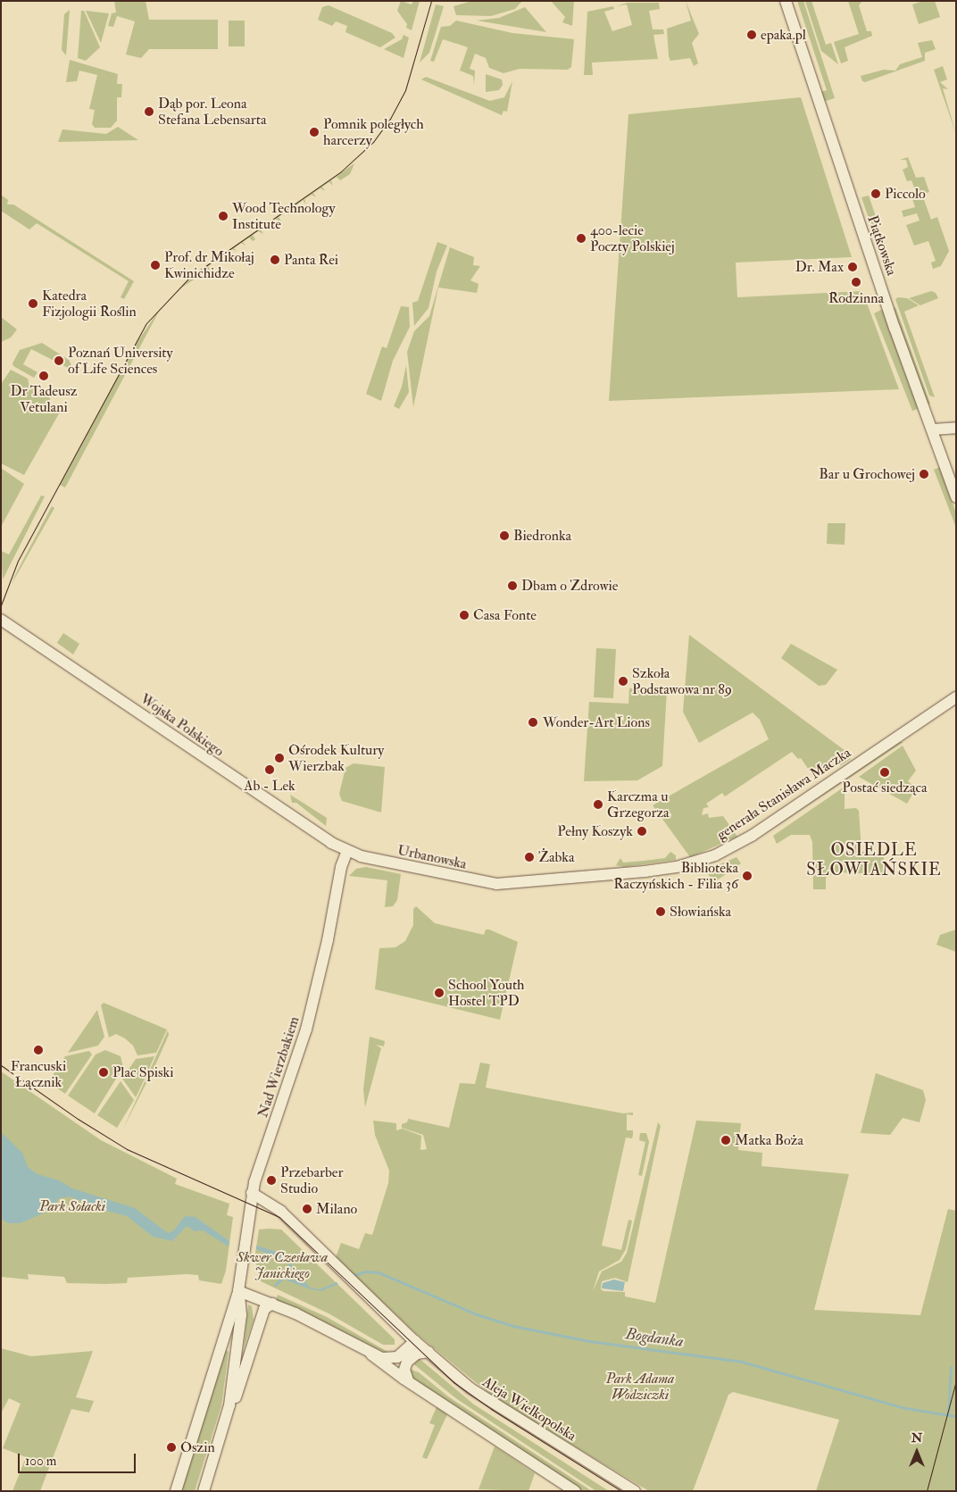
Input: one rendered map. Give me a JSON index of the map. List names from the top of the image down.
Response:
{
  "streets": {
    "street": [
      "Piątkowska",
      "Wojska Polskiego",
      "generała Stanisława Maczka",
      "Urbanowska",
      "Nad Wierzbakiem",
      "Aleja Wielkopolska"
    ]
  },
  "crossings": [
    ["Wojska Polskiego", "Urbanowska"],
    ["Wojska Polskiego", "Nad Wierzbakiem"],
    ["generała Stanisława Maczka", "Urbanowska"],
    ["Urbanowska", "Nad Wierzbakiem"],
    ["Nad Wierzbakiem", "Aleja Wielkopolska"]
  ],
  "districts": ["OSIEDLE SŁOWIAŃSKIE"],
  "water": ["Bogdanka"],
  "parks": ["Park Sołacki", "Skwer Czesława Janickiego", "Park Adama Wodziczki"],
  "places": [
    "epaka.pl",
    "Dąb por. Leona Stefana Lebensarta",
    "Pomnik poległych harcerzy",
    "Piccolo",
    "Wood Technology Institute",
    "400-lecie Poczty Polskiej",
    "Panta Rei",
    "Prof. dr Mikołaj Kwinichidze",
    "Dr. Max",
    "Rodzinna",
    "Katedra Fizjologii Roślin",
    "Poznań University of Life Sciences",
    "Dr Tadeusz Vetulani",
    "Bar u Grochowej",
    "Biedronka",
    "Dbam o Zdrowie",
    "Casa Fonte",
    "Szkoła Podstawowa nr 89",
    "Wonder-Art Lions",
    "Ośrodek Kultury Wierzbak",
    "Ab - Lek",
    "Postać siedząca",
    "Karczma u Grzegorza",
    "Pełny Koszyk",
    "Żabka",
    "Biblioteka Raczyńskich - Filia 36",
    "Słowiańska",
    "School Youth Hostel TPD",
    "Francuski Łącznik",
    "Plac Spiski",
    "Matka Boża",
    "Przebarber Studio",
    "Milano",
    "Oszin"
  ],
  "scale_bar": "100 m",
  "north": "top"
}
